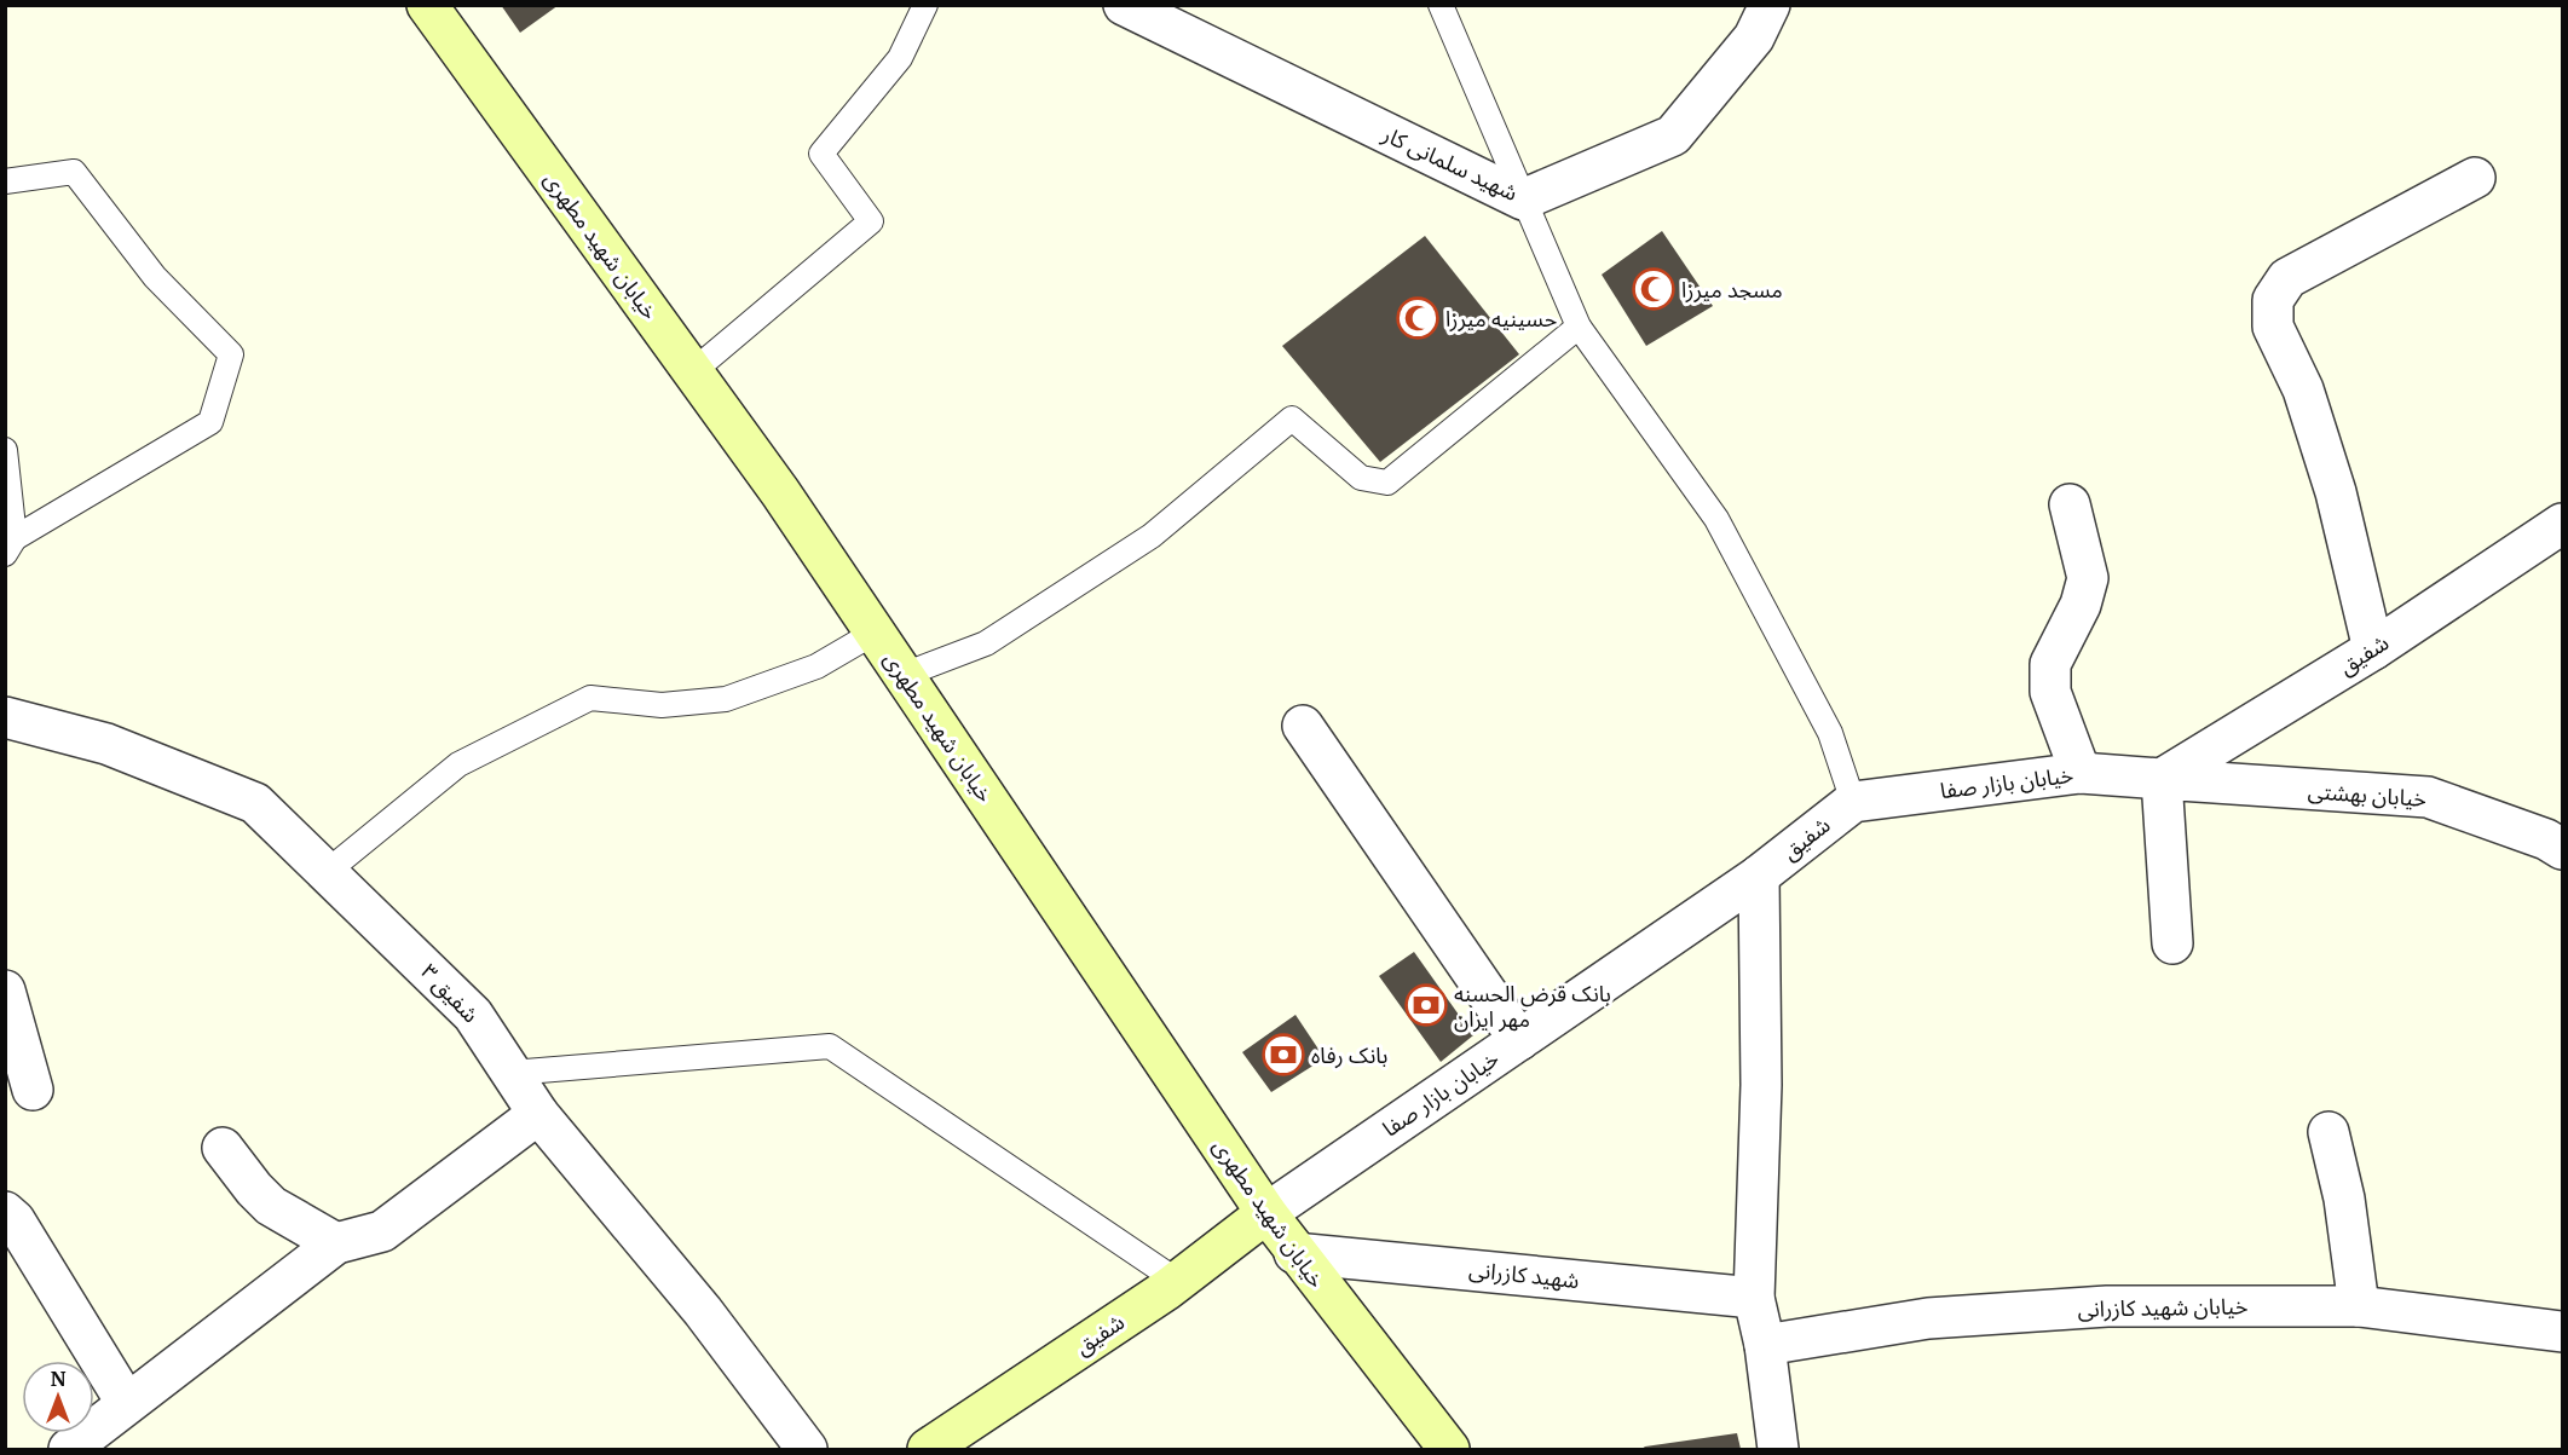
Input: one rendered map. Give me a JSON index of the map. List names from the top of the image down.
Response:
{
  "streets": {
    "main road": ["خیابان شهید مطهری", "شفیق"],
    "street": [
      "شهید سلمانی کار",
      "خیابان بازار صفا",
      "خیابان بهشتی",
      "شفیق ۳",
      "شهید کازرانی",
      "خیابان شهید کازرانی"
    ]
  },
  "crossings": [
    ["خیابان شهید مطهری", "شفیق"],
    ["خیابان شهید مطهری", "خیابان بازار صفا"],
    ["خیابان شهید مطهری", "شهید کازرانی"],
    ["شفیق", "خیابان بازار صفا"],
    ["شفیق", "خیابان بهشتی"],
    ["خیابان بازار صفا", "خیابان بهشتی"]
  ],
  "places": {
    "mosque": ["مسجد میرزا", "حسینیه میرزا"],
    "bank": ["بانک قرض الحسنه مهر ایران", "بانک رفاه"]
  },
  "north": "top"
}
